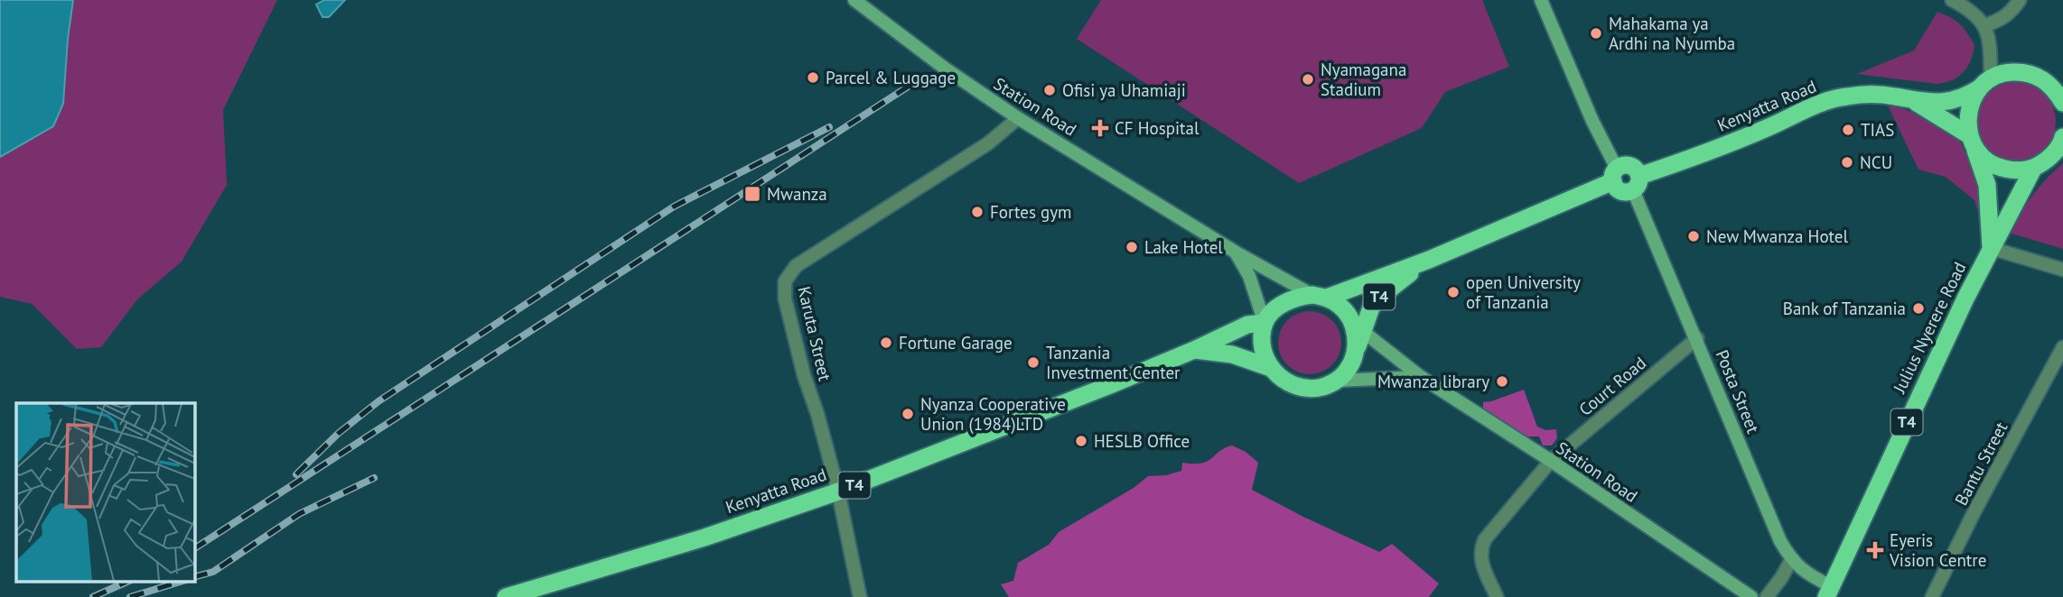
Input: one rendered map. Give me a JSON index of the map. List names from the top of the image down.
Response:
{
  "streets": {
    "highway": ["Kenyatta Road", "T4", "Julius Nyerere Road"],
    "main road": ["Station Road", "Posta Street"],
    "street": ["Karuta Street", "Court Road", "Bantu Street"]
  },
  "crossings": [
    ["Kenyatta Road", "Station Road"],
    ["Kenyatta Road", "T4"],
    ["Kenyatta Road", "Julius Nyerere Road"],
    ["Kenyatta Road", "Karuta Street"],
    ["Kenyatta Road", "Posta Street"],
    ["Station Road", "T4"],
    ["Station Road", "Karuta Street"],
    ["Station Road", "Court Road"],
    ["Julius Nyerere Road", "Posta Street"],
    ["Court Road", "Posta Street"]
  ],
  "places": {
    "other": [
      "Mahakama ya Ardhi na Nyumba",
      "Parcel & Luggage",
      "Nyamagana Stadium",
      "Ofisi ya Uhamiaji",
      "TIAS",
      "NCU",
      "Fortes gym",
      "New Mwanza Hotel",
      "Lake Hotel",
      "open University of Tanzania",
      "Bank of Tanzania",
      "Fortune Garage",
      "Tanzania Investment Center",
      "Mwanza library",
      "Nyanza Cooperative Union (1984)LTD",
      "HESLB Office"
    ],
    "health": ["CF Hospital", "Eyeris Vision Centre"],
    "transit": ["Mwanza"]
  }
}
